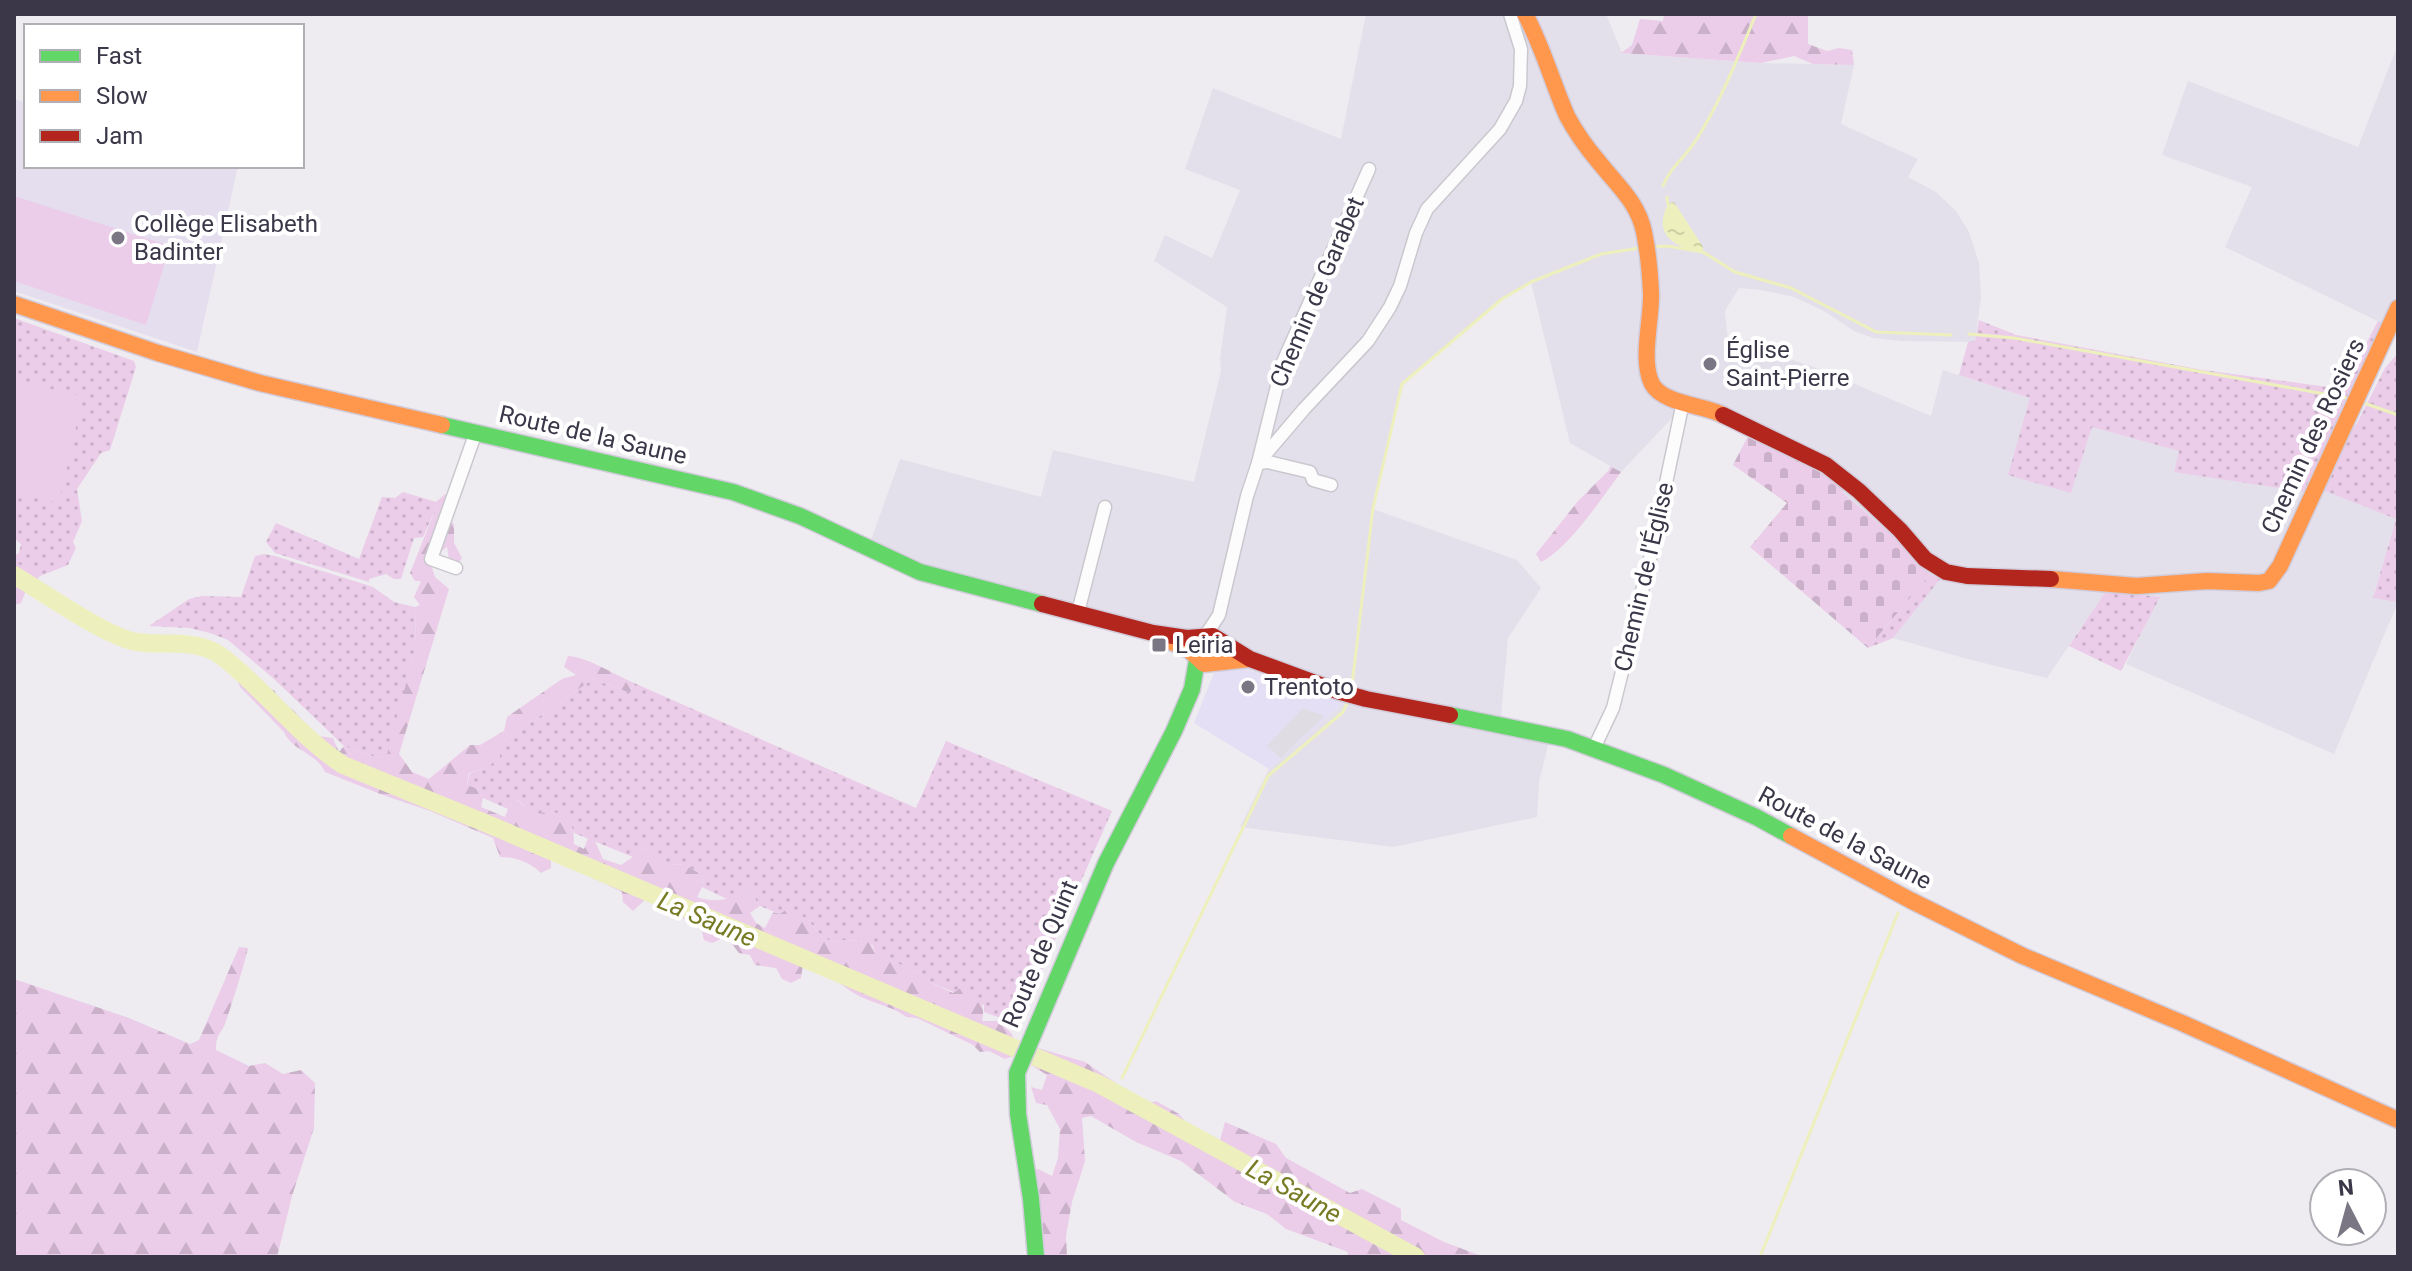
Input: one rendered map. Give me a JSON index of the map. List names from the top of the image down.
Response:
{
  "streets": {
    "street": [
      "Chemin de Garabet",
      "Route de la Saune",
      "Chemin des Rosiers",
      "Chemin de l'Église",
      "Route de Quint"
    ]
  },
  "crossings": [
    ["Chemin de Garabet", "Route de la Saune"],
    ["Route de la Saune", "Chemin de l'Église"],
    ["Route de la Saune", "Route de Quint"],
    ["Chemin des Rosiers", "Chemin de l'Église"]
  ],
  "water": ["La Saune"],
  "places": {
    "other": ["Collège Elisabeth Badinter", "Église Saint-Pierre", "Trentoto"],
    "transit": ["Leiria"]
  },
  "legend": ["Fast", "Slow", "Jam"],
  "north": "top"
}
